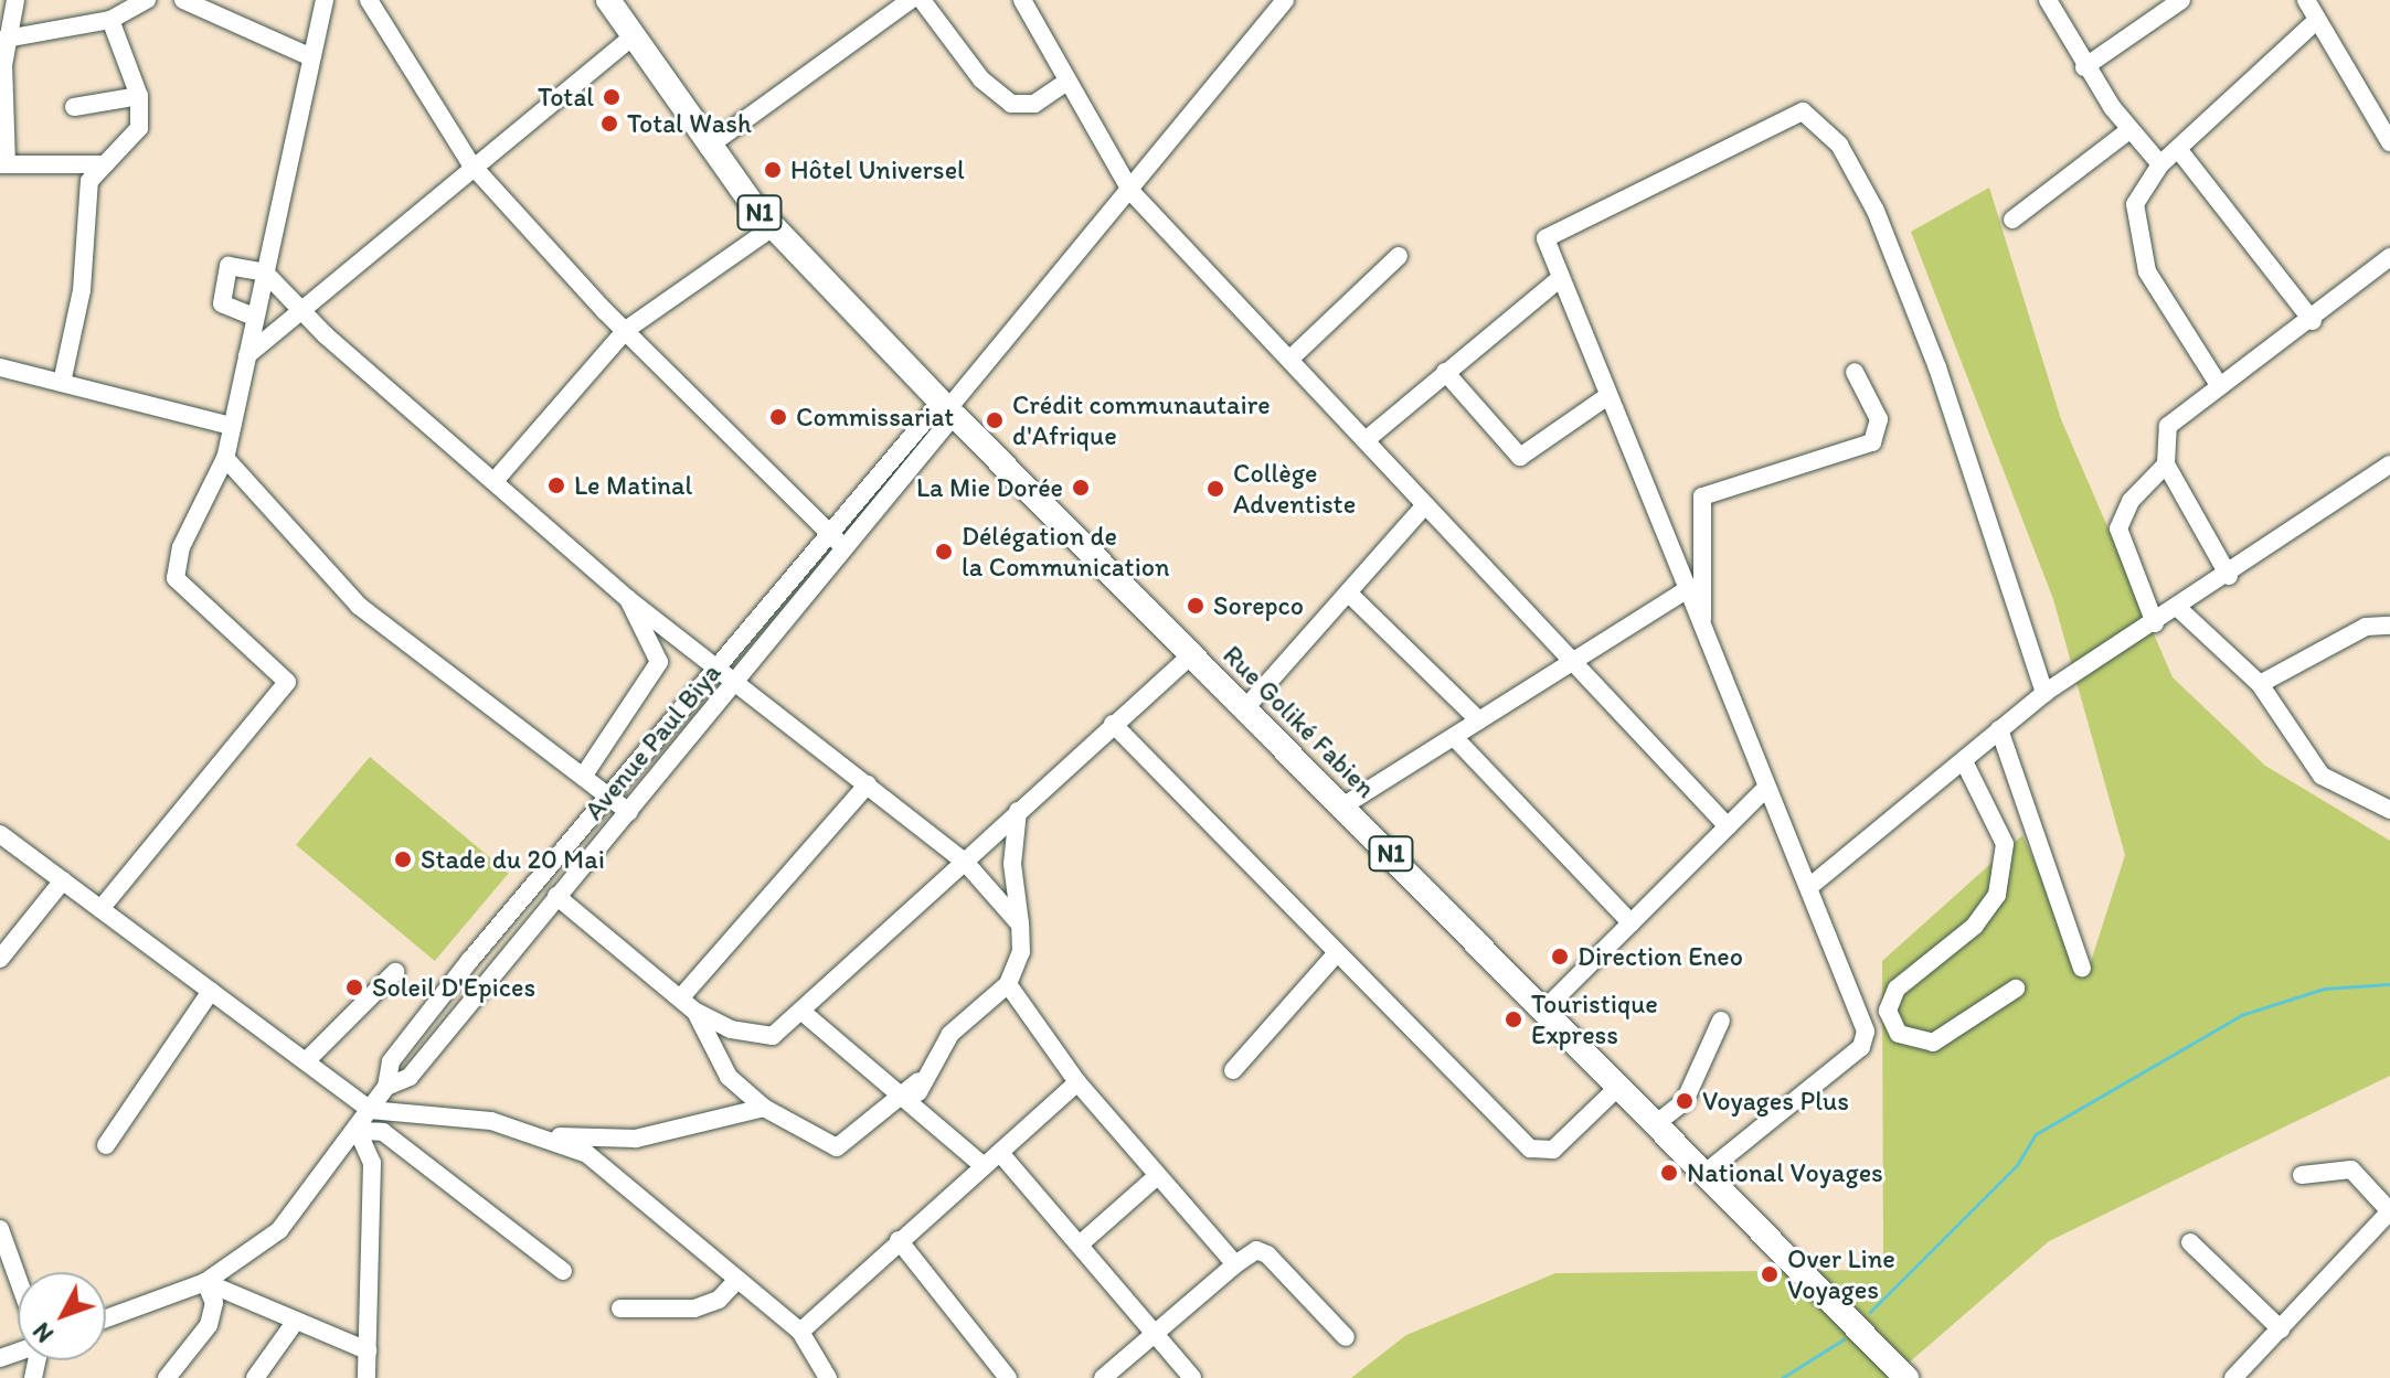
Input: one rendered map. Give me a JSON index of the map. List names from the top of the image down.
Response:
{
  "streets": {
    "highway": ["N1", "Rue Goliké Fabien"],
    "street": ["Avenue Paul Biya"]
  },
  "crossings": [
    ["N1", "Rue Goliké Fabien"],
    ["N1", "Avenue Paul Biya"],
    ["Rue Goliké Fabien", "Avenue Paul Biya"]
  ],
  "places": [
    "Total",
    "Total Wash",
    "Hôtel Universel",
    "Commissariat",
    "Crédit communautaire d'Afrique",
    "Le Matinal",
    "La Mie Dorée",
    "Collège Adventiste",
    "Délégation de la Communication",
    "Sorepco",
    "Stade du 20 Mai",
    "Direction Eneo",
    "Soleil D'Epices",
    "Touristique Express",
    "Voyages Plus",
    "National Voyages",
    "Over Line Voyages"
  ],
  "north": "bottom left"
}
